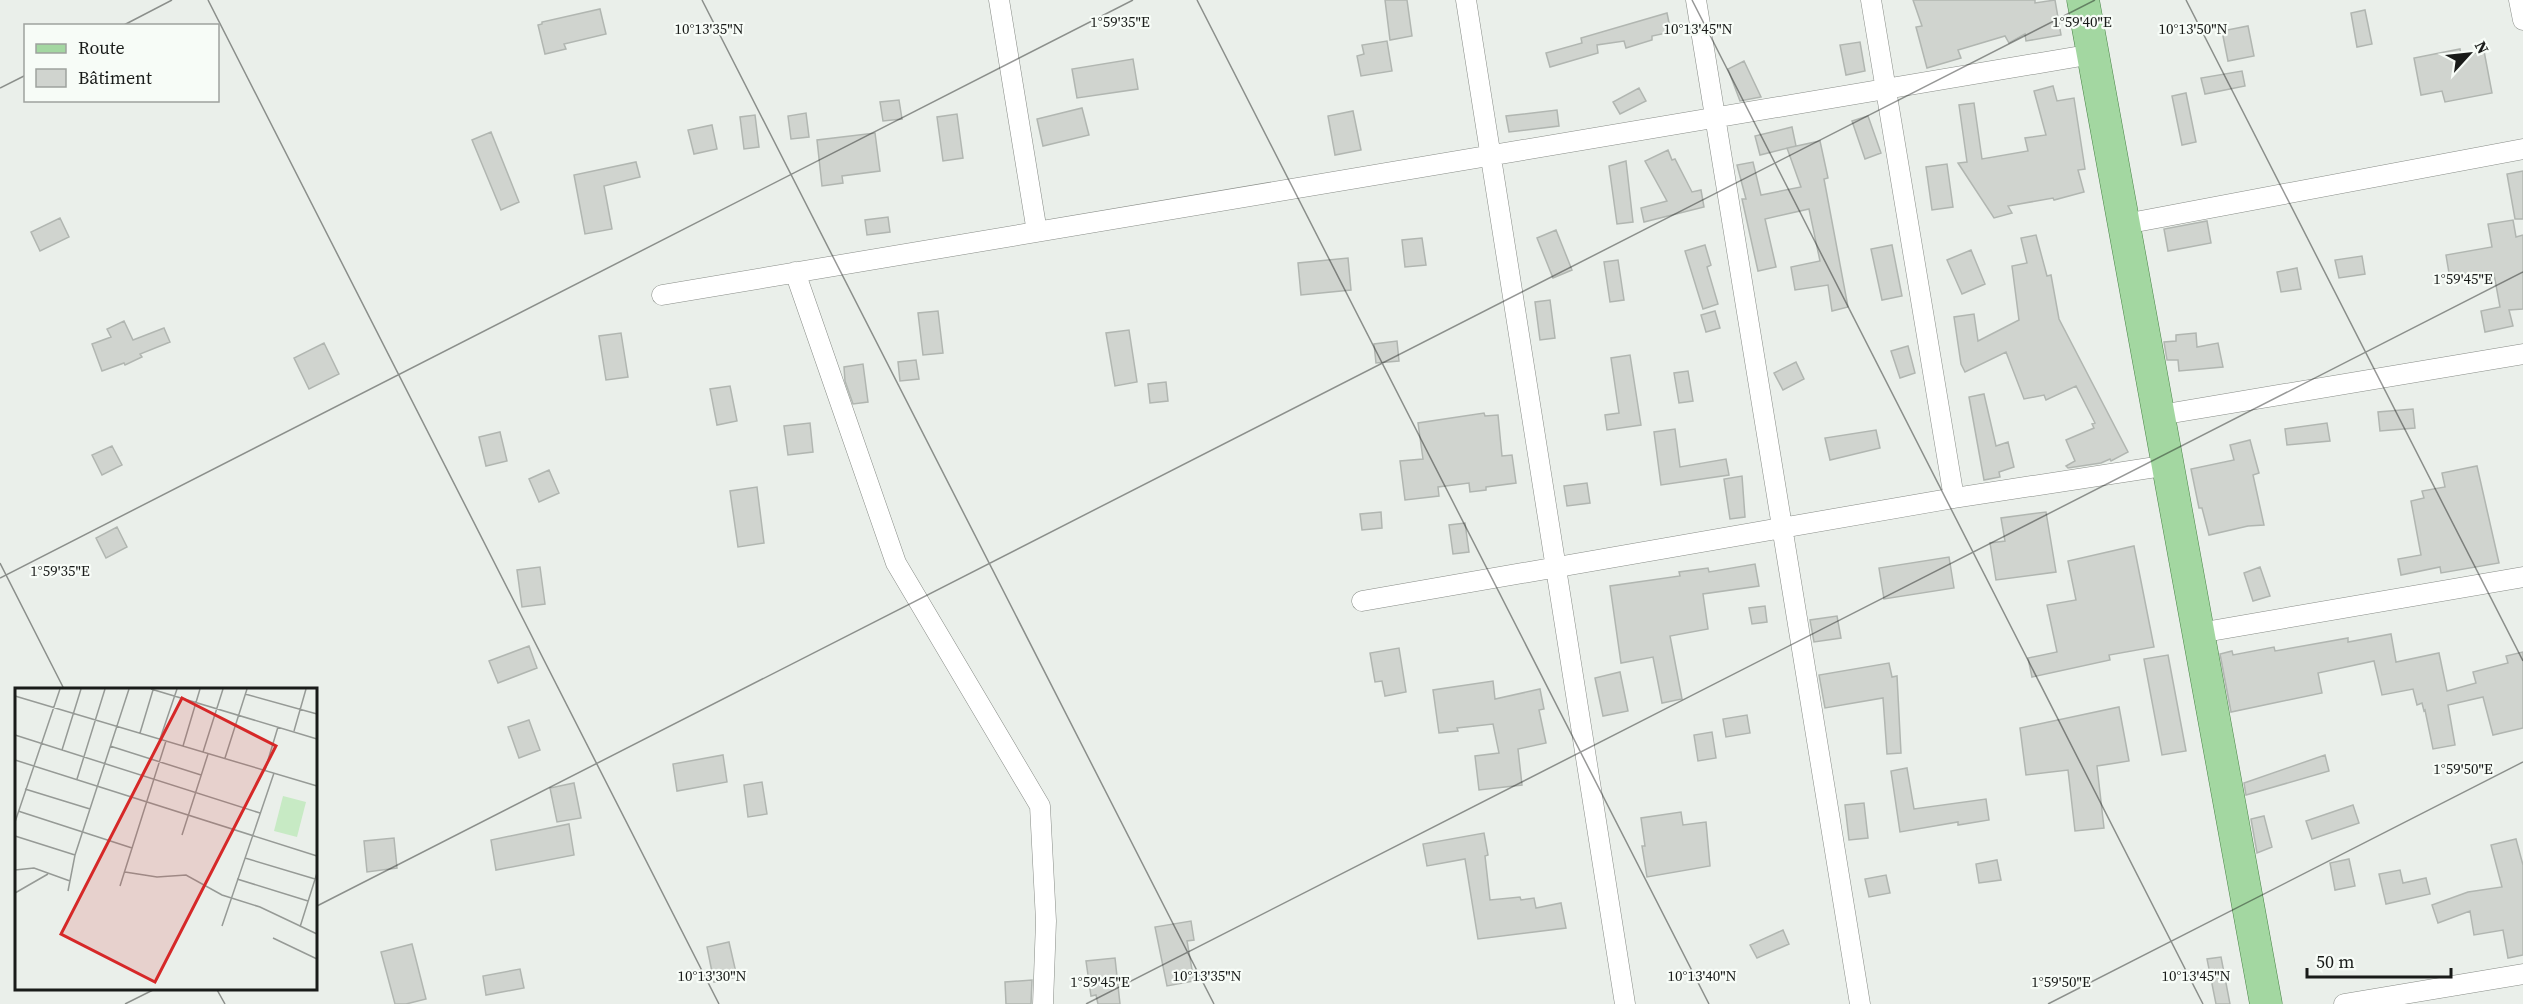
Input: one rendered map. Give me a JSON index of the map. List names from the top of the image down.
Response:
{
  "legend": ["Route", "Bâtiment"],
  "scale_bar": "50 m",
  "north": "top right",
  "coordinates": [
    "1°59'40\"E",
    "1°59'35\"E",
    "10°13'35\"N",
    "10°13'45\"N",
    "10°13'50\"N",
    "1°59'45\"E",
    "1°59'50\"E",
    "10°13'30\"N",
    "10°13'40\"N"
  ]
}
